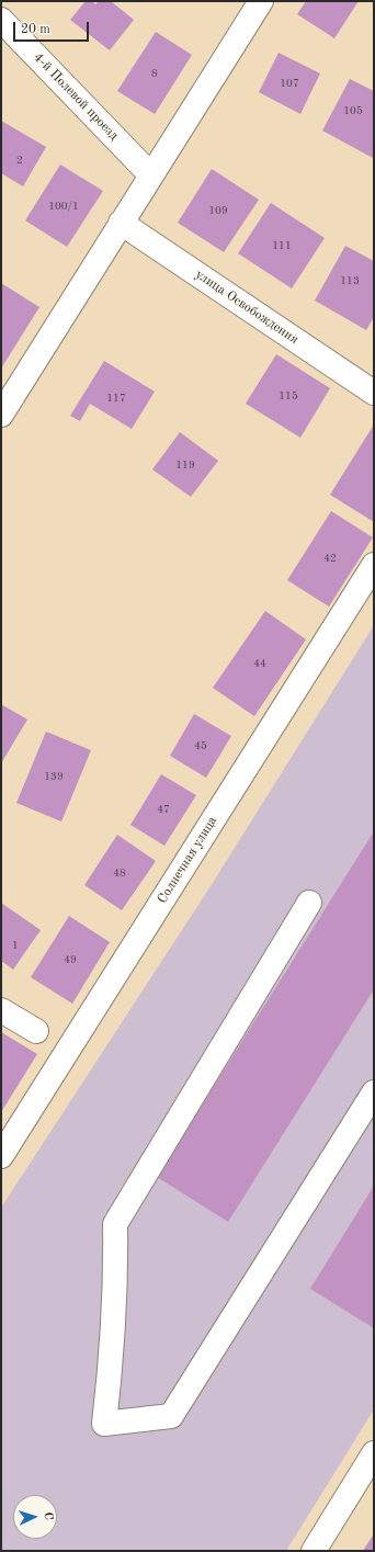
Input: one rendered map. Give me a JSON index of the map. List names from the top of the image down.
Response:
{
  "streets": {
    "street": ["4-й Полевой проезд", "улица Освобождения", "Солнечная улица"]
  },
  "house_numbers": [
    "8",
    "107",
    "105",
    "2",
    "100/1",
    "109",
    "111",
    "113",
    "115",
    "117",
    "119",
    "42",
    "44",
    "45",
    "139",
    "47",
    "48",
    "1",
    "49"
  ],
  "scale_bar": "20 m",
  "north": "right"
}
